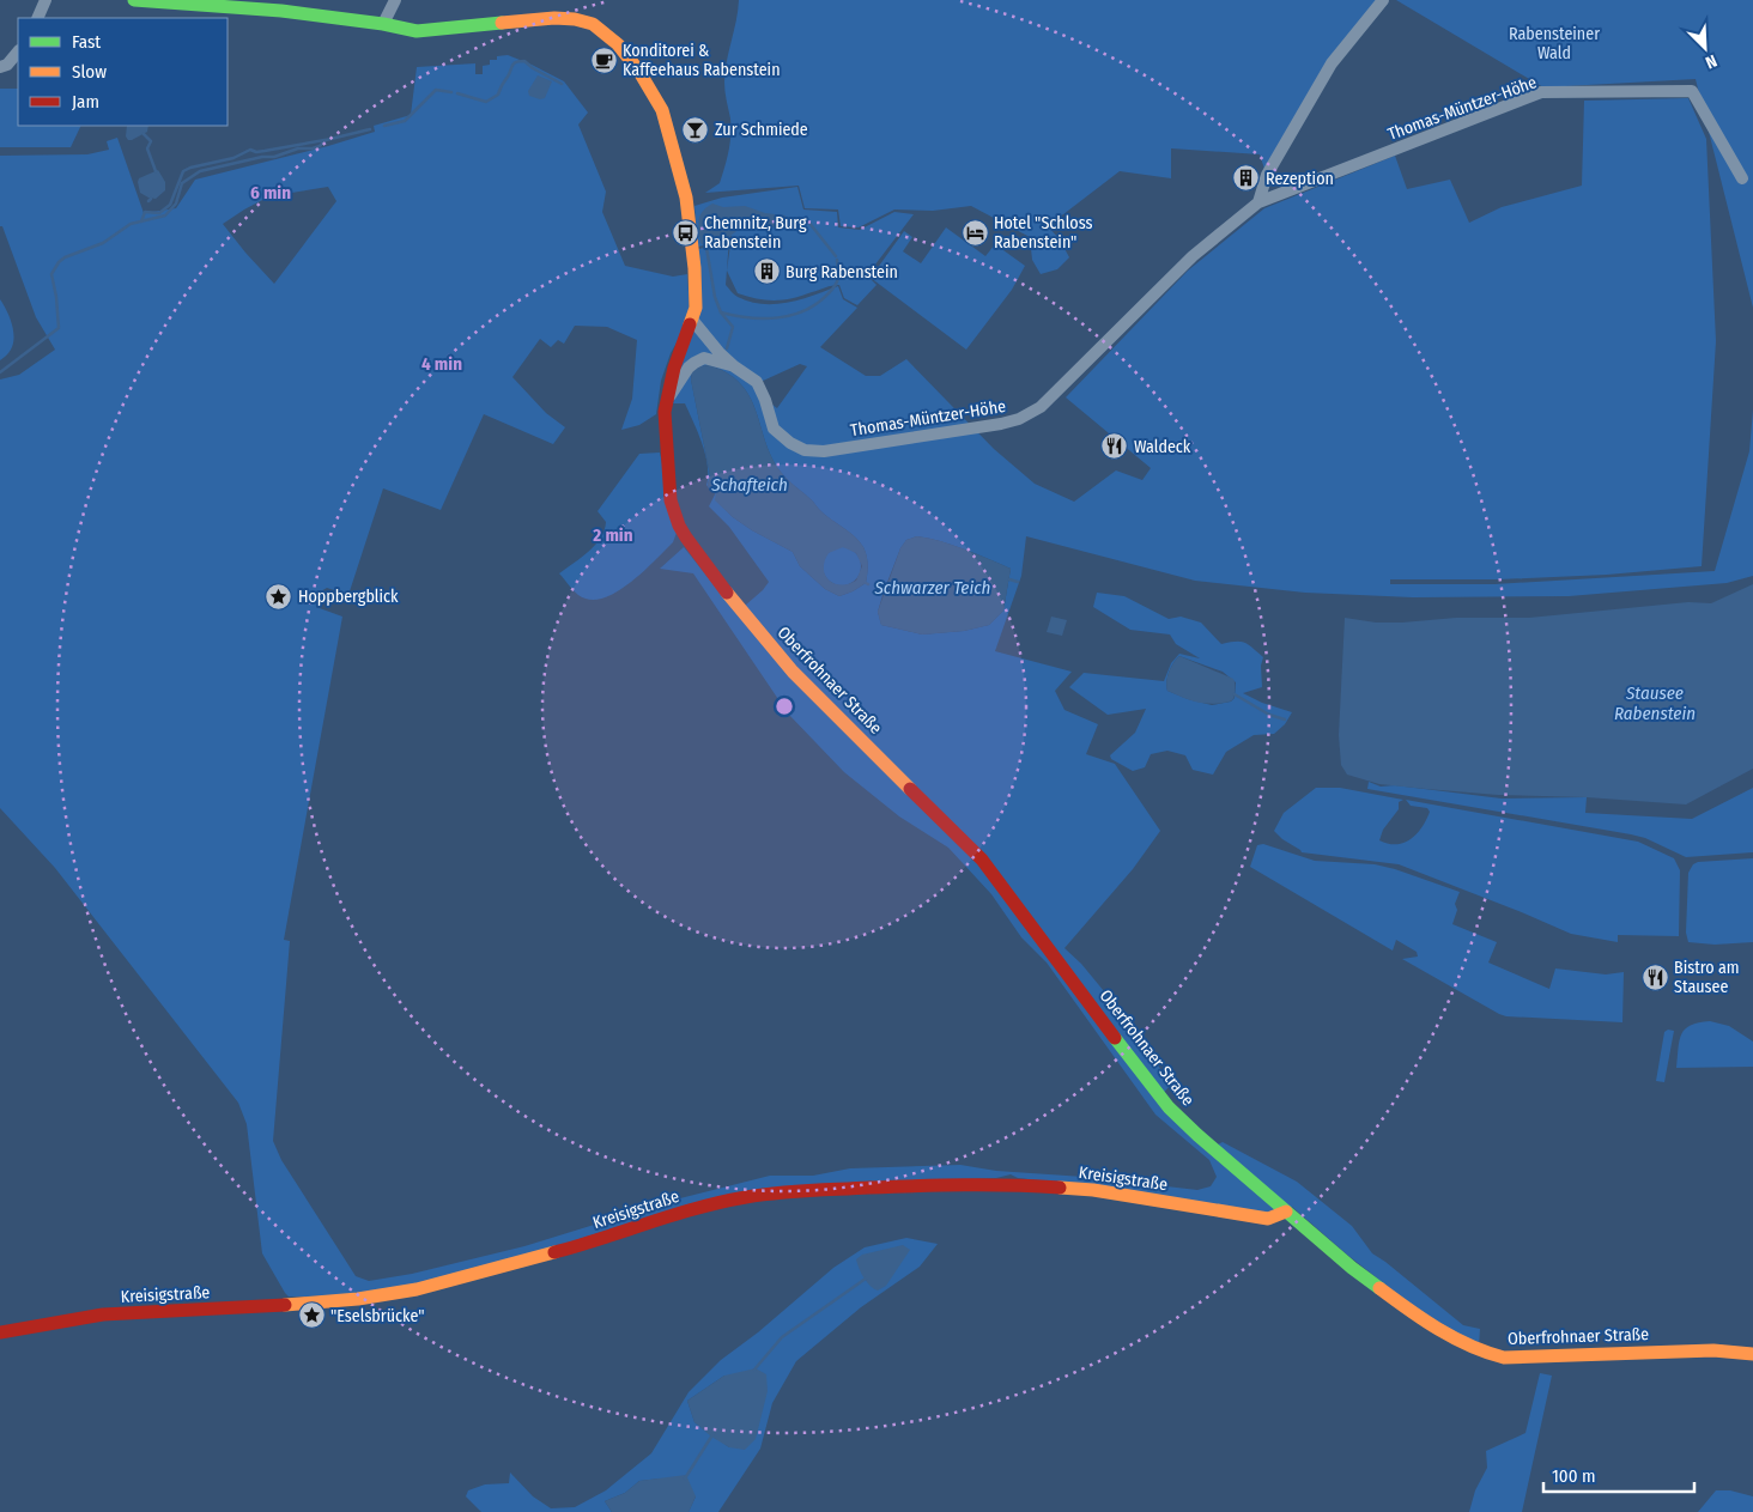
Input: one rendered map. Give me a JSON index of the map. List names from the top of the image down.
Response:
{
  "streets": {
    "main road": ["Oberfrohnaer Straße", "Kreisigstraße"],
    "street": ["Thomas-Müntzer-Höhe"]
  },
  "crossings": [
    ["Thomas-Müntzer-Höhe", "Oberfrohnaer Straße"],
    ["Oberfrohnaer Straße", "Kreisigstraße"]
  ],
  "water": ["Schafteich", "Schwarzer Teich", "Stausee Rabenstein"],
  "parks": ["Rabensteiner Wald"],
  "places": {
    "cafe": ["Konditorei & Kaffeehaus Rabenstein"],
    "bar": ["Zur Schmiede"],
    "building": ["Rezeption", "Burg Rabenstein"],
    "bus stop": ["Chemnitz, Burg Rabenstein"],
    "hotel": ["Hotel \"Schloss Rabenstein\""],
    "restaurant": ["Waldeck", "Bistro am Stausee"],
    "place": ["Hoppbergblick", "\"Eselsbrücke\""]
  },
  "legend": ["Fast", "Slow", "Jam"],
  "scale_bar": "100 m",
  "north": "bottom right",
  "rings": ["6 min", "4 min", "2 min"]
}
